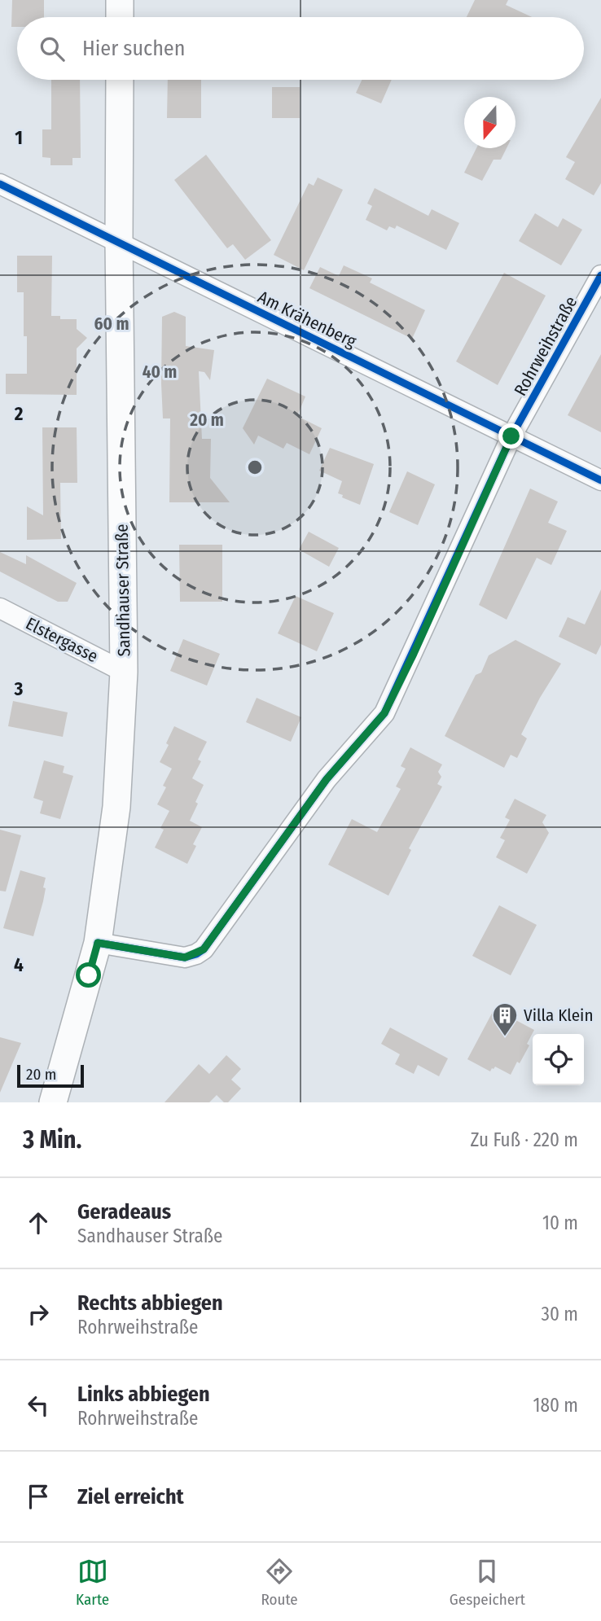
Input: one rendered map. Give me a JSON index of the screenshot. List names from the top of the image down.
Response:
{
  "streets": {
    "main road": ["Sandhauser Straße"],
    "street": ["Am Krähenberg", "Rohrweihstraße", "Elstergasse"]
  },
  "crossings": [
    ["Am Krähenberg", "Rohrweihstraße"],
    ["Am Krähenberg", "Sandhauser Straße"],
    ["Rohrweihstraße", "Sandhauser Straße"],
    ["Sandhauser Straße", "Elstergasse"]
  ],
  "places": {
    "building": ["Villa Klein"]
  },
  "scale_bar": "20 m",
  "north": "bottom",
  "page": {
    "search": "Hier suchen",
    "scale": "20 m",
    "heading": ["3 Min.", "Zu Fuß · 220 m"],
    "list": [
      ["Geradeaus", "Sandhauser Straße", "10 m"],
      ["Rechts abbiegen", "Rohrweihstraße", "30 m"],
      ["Links abbiegen", "Rohrweihstraße", "180 m"],
      "Ziel erreicht"
    ],
    "nav": ["Karte", "Route", "Gespeichert"]
  },
  "grid": {
    "rows": [
      "1",
      "2",
      "3",
      "4"
    ]
  },
  "rings": ["60 m", "40 m", "20 m"]
}
